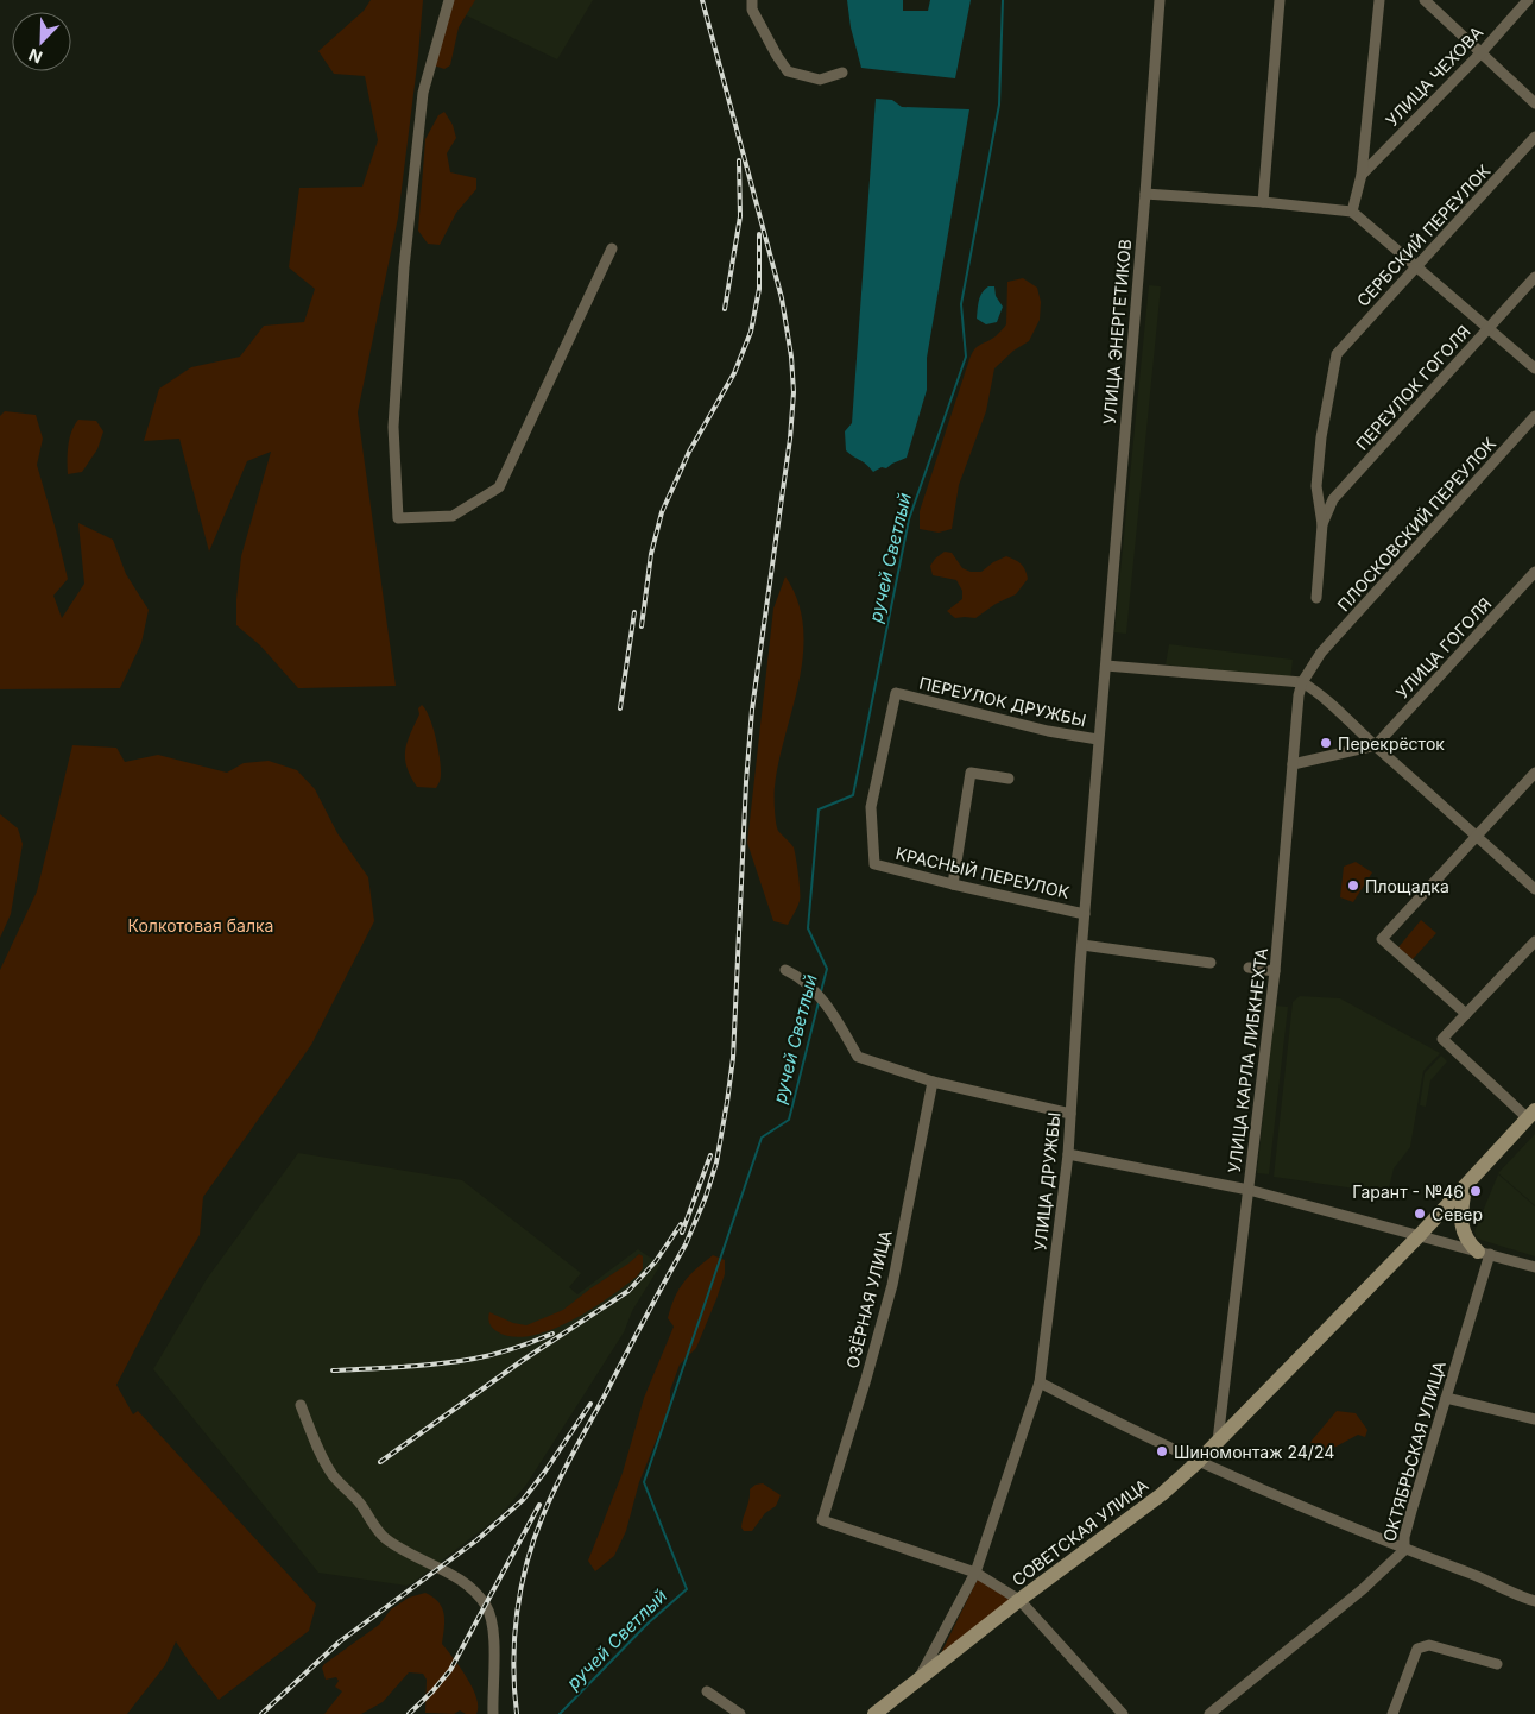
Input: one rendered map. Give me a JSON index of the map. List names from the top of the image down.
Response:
{
  "streets": {
    "street": [
      "УЛИЦА ЧЕХОВА",
      "СЕРБСКИЙ ПЕРЕУЛОК",
      "УЛИЦА ЭНЕРГЕТИКОВ",
      "ПЕРЕУЛОК ГОГОЛЯ",
      "ПЛОСКОВСКИЙ ПЕРЕУЛОК",
      "УЛИЦА ГОГОЛЯ",
      "ПЕРЕУЛОК ДРУЖБЫ",
      "КРАСНЫЙ ПЕРЕУЛОК",
      "УЛИЦА КАРЛА ЛИБКНЕХТА",
      "УЛИЦА ДРУЖБЫ",
      "ОЗЁРНАЯ УЛИЦА",
      "ОКТЯБРЬСКАЯ УЛИЦА",
      "СОВЕТСКАЯ УЛИЦА"
    ]
  },
  "crossings": [
    ["СЕРБСКИЙ ПЕРЕУЛОК", "ПЕРЕУЛОК ГОГОЛЯ"],
    ["УЛИЦА ЭНЕРГЕТИКОВ", "УЛИЦА ДРУЖБЫ"],
    ["ПЛОСКОВСКИЙ ПЕРЕУЛОК", "УЛИЦА КАРЛА ЛИБКНЕХТА"],
    ["ПЕРЕУЛОК ДРУЖБЫ", "КРАСНЫЙ ПЕРЕУЛОК"],
    ["ПЕРЕУЛОК ДРУЖБЫ", "УЛИЦА ДРУЖБЫ"],
    ["КРАСНЫЙ ПЕРЕУЛОК", "УЛИЦА ДРУЖБЫ"],
    ["УЛИЦА КАРЛА ЛИБКНЕХТА", "СОВЕТСКАЯ УЛИЦА"],
    ["УЛИЦА ДРУЖБЫ", "ОЗЁРНАЯ УЛИЦА"],
    ["УЛИЦА ДРУЖБЫ", "СОВЕТСКАЯ УЛИЦА"]
  ],
  "water": ["ручей Светлый"],
  "parks": ["Колкотовая балка"],
  "places": [
    "Перекрёсток",
    "Площадка",
    "Гарант - №46",
    "Север",
    "Шиномонтаж 24/24"
  ],
  "north": "bottom left"
}
